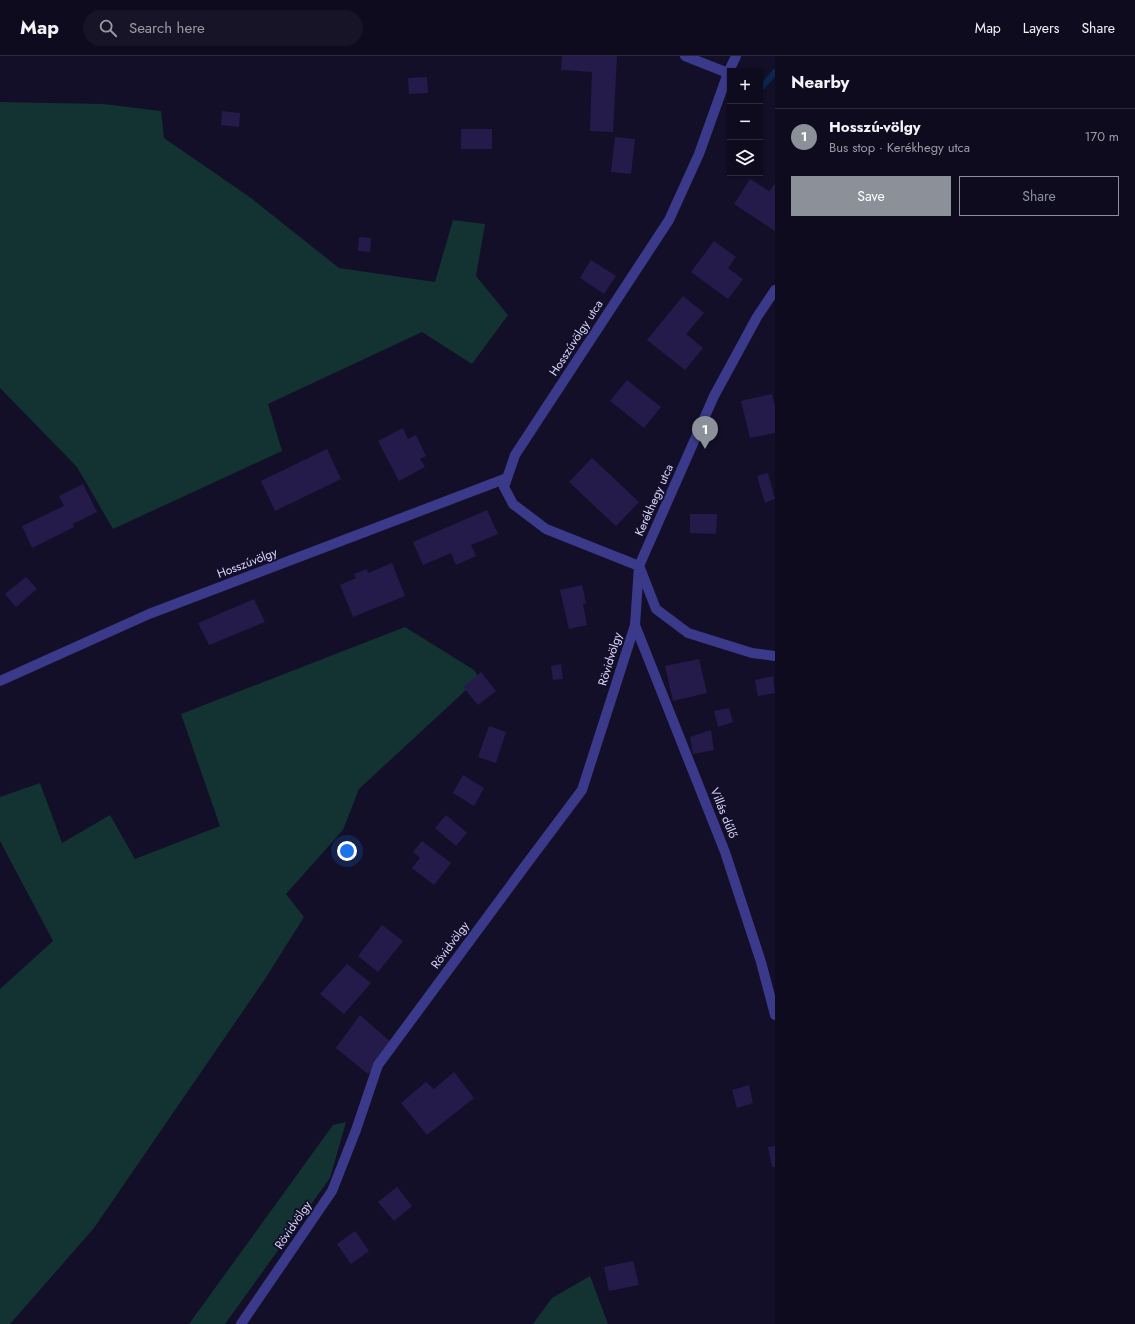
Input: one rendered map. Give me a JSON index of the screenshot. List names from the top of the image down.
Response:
{
  "streets": {
    "street": [
      "Hosszúvölgy utca",
      "Kerékhegy utca",
      "Hosszúvölgy",
      "Rövidvölgy",
      "Villás dűlő"
    ]
  },
  "crossings": [
    ["Hosszúvölgy utca", "Kerékhegy utca"],
    ["Hosszúvölgy utca", "Hosszúvölgy"],
    ["Hosszúvölgy utca", "Rövidvölgy"],
    ["Kerékhegy utca", "Rövidvölgy"],
    ["Rövidvölgy", "Villás dűlő"]
  ],
  "page": {
    "header": "Map",
    "search": "Search here",
    "nav": ["Map", "Layers", "Share"],
    "heading": "Nearby",
    "map_buttons": ["+", "−"],
    "list": [
      {
        "mark": "1",
        "name": "Hosszú-völgy",
        "note": "Bus stop · Kerékhegy utca",
        "value": "170 m"
      }
    ],
    "buttons": ["Save", "Share"],
    "pins": "1"
  }
}
